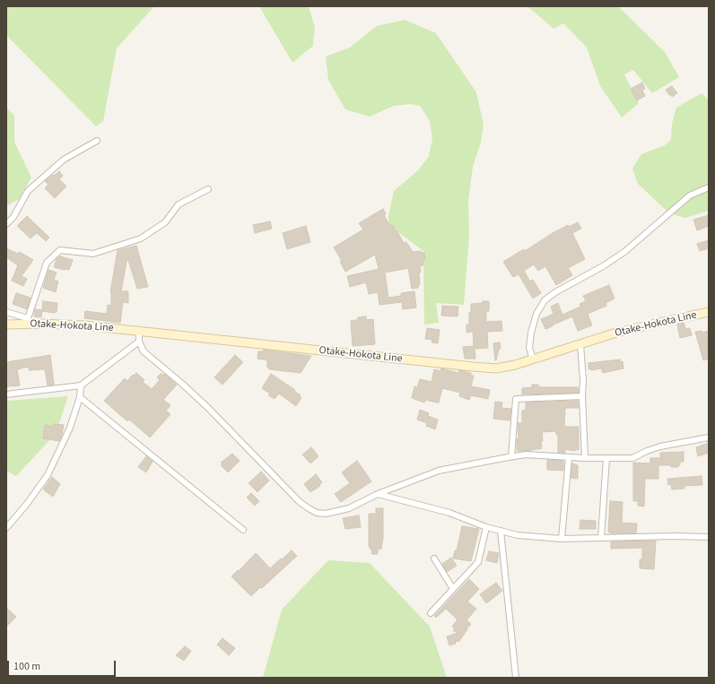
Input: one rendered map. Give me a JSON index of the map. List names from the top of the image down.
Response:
{
  "streets": {
    "main road": ["Otake-Hokota Line"]
  },
  "scale_bar": "100 m"
}
